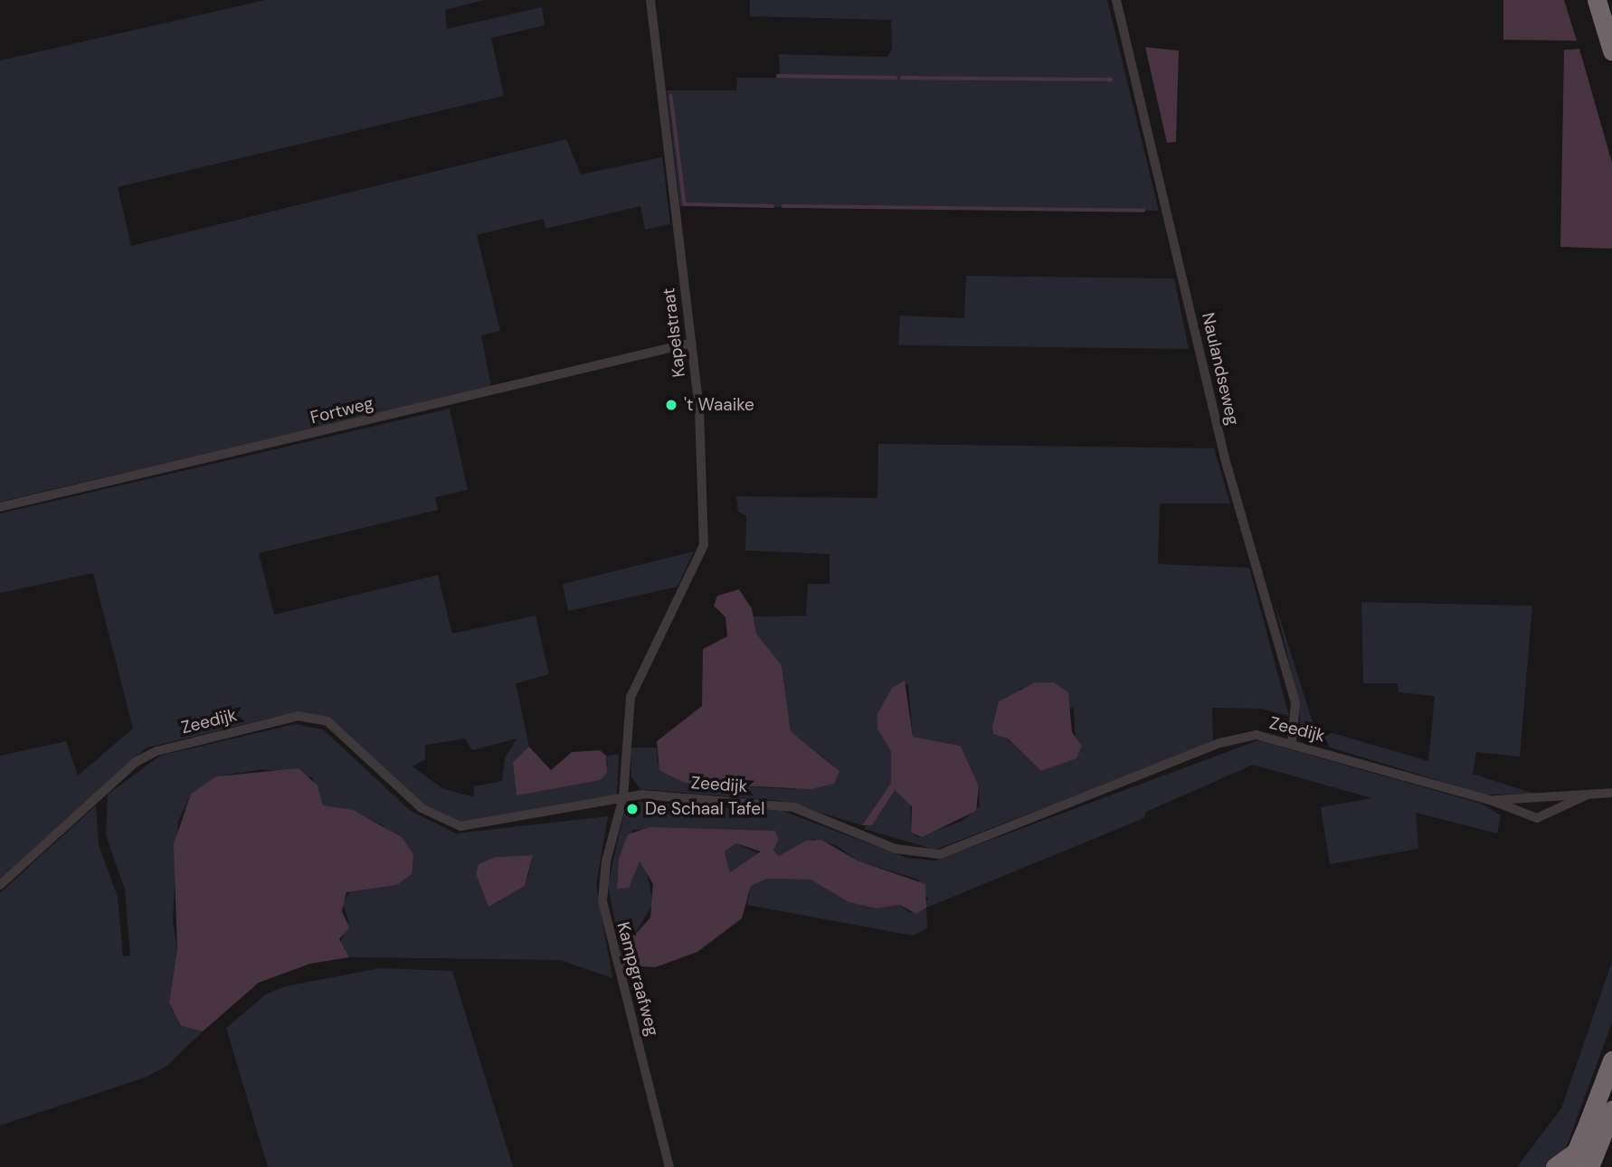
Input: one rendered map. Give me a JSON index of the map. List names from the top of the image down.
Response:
{
  "streets": {
    "street": [
      "Kapelstraat",
      "Naulandseweg",
      "Fortweg",
      "Zeedijk",
      "Kampgraafweg"
    ]
  },
  "crossings": [
    ["Kapelstraat", "Fortweg"],
    ["Kapelstraat", "Zeedijk"],
    ["Kapelstraat", "Kampgraafweg"],
    ["Naulandseweg", "Zeedijk"],
    ["Zeedijk", "Kampgraafweg"]
  ],
  "places": ["'t Waaike", "De Schaal Tafel"]
}
